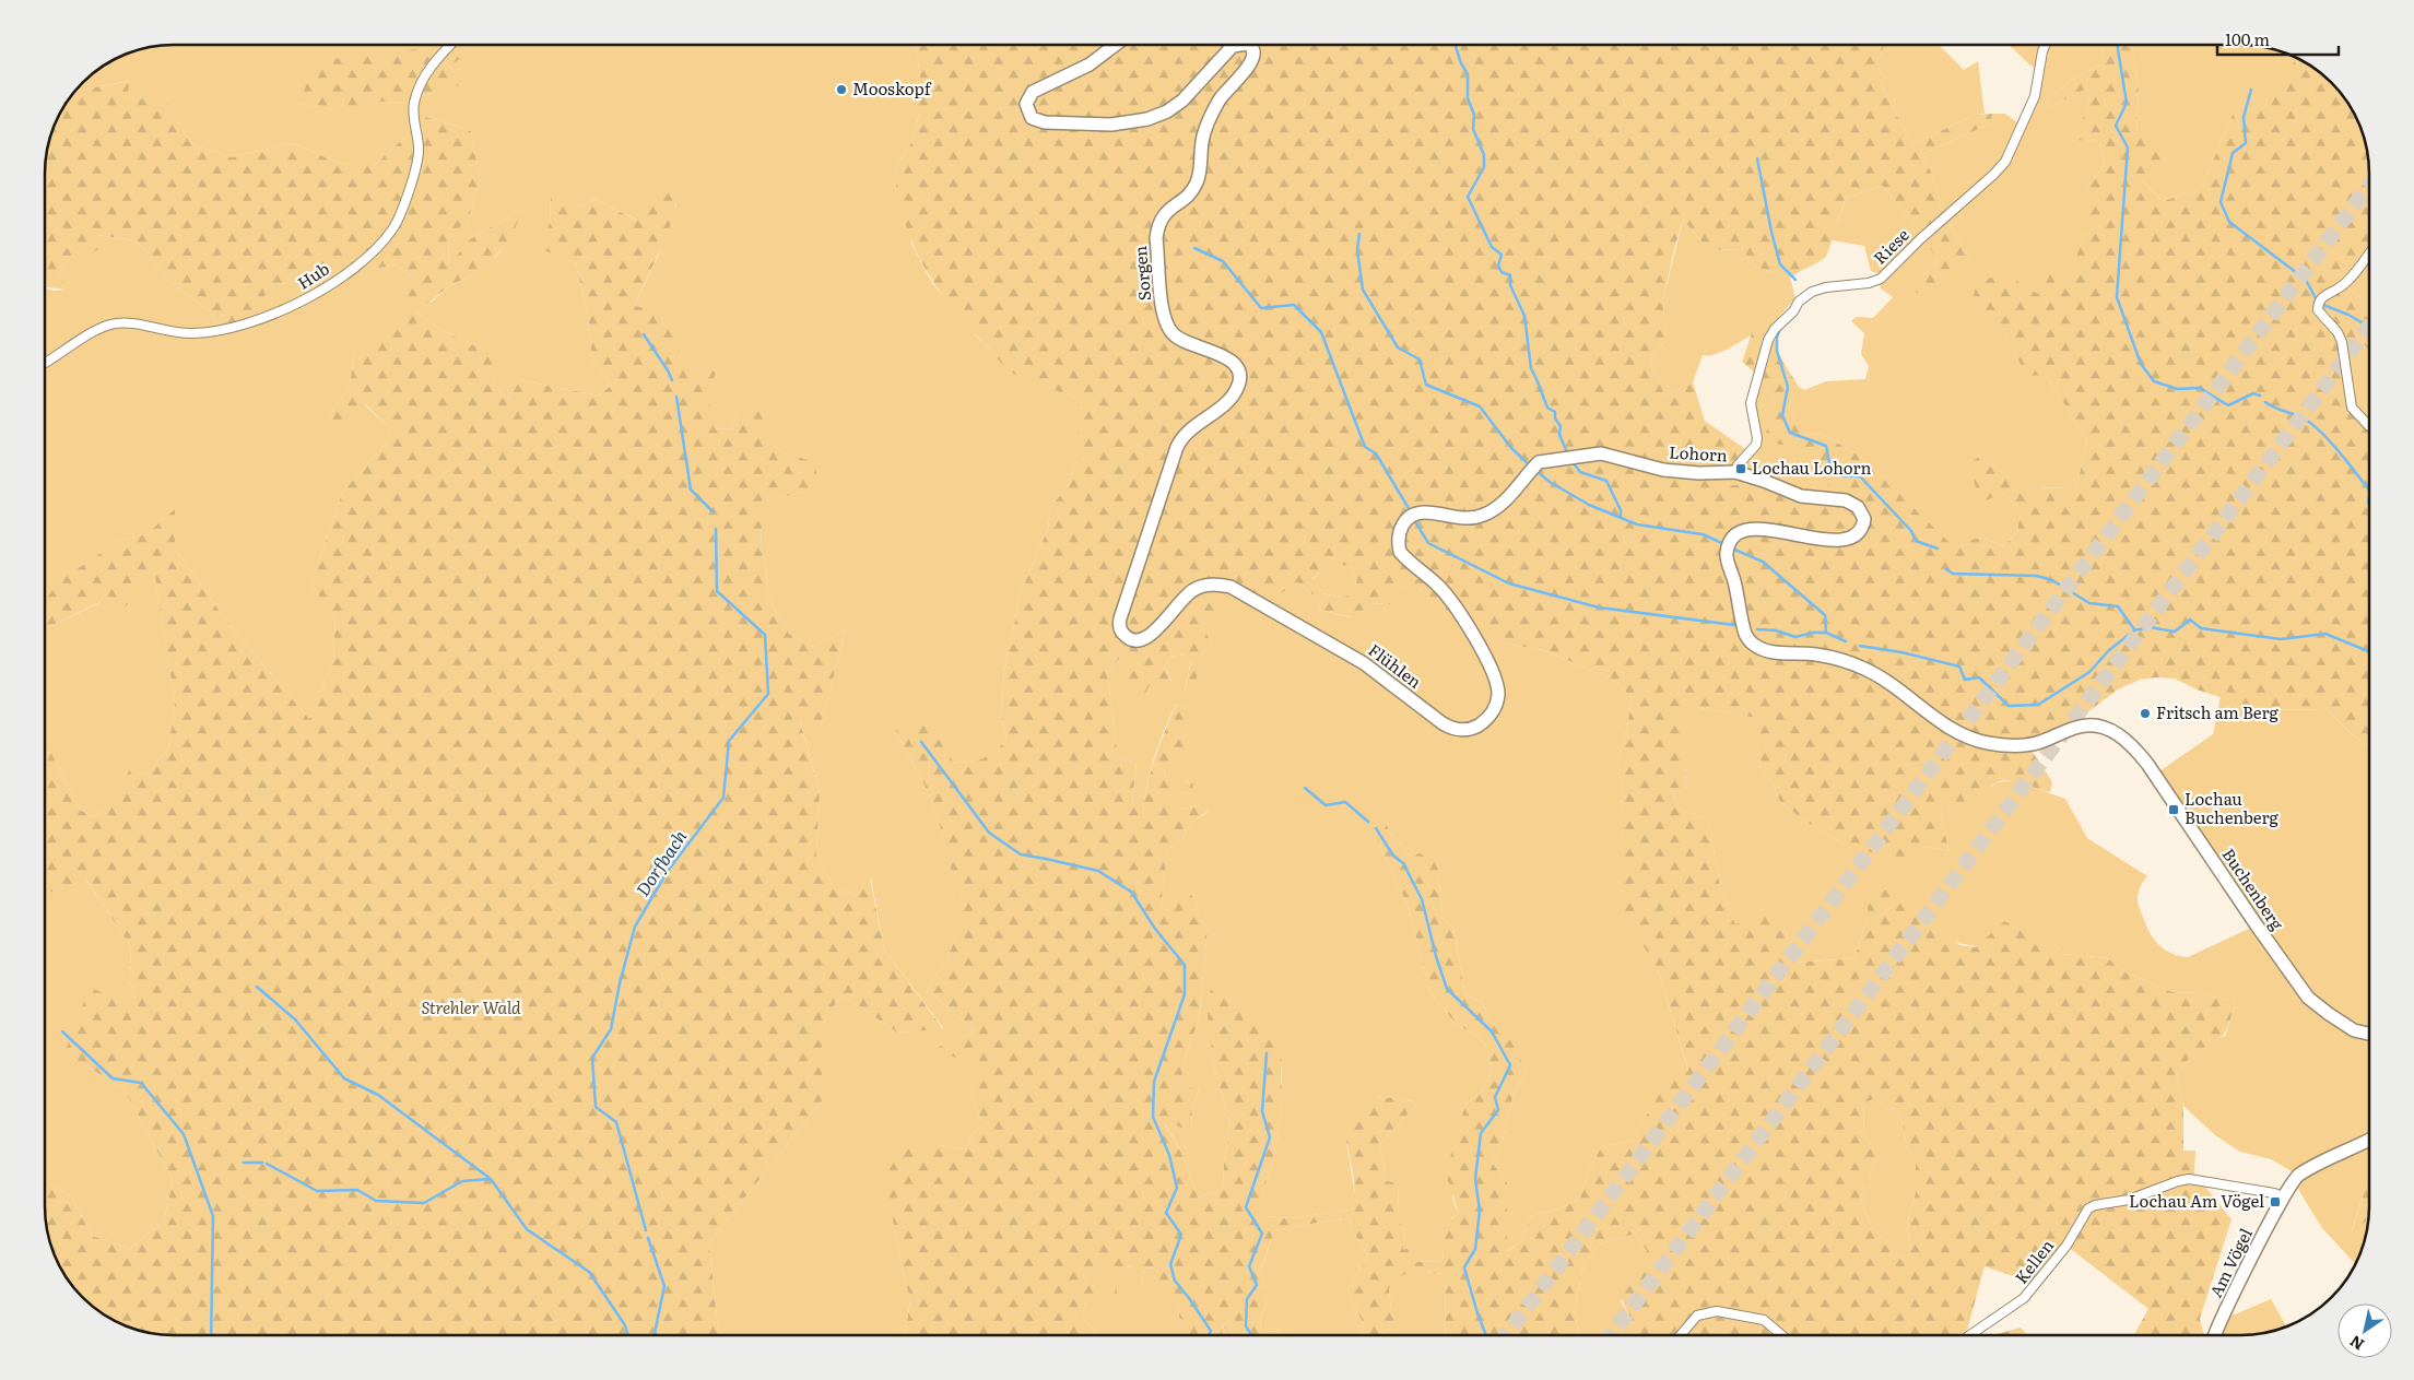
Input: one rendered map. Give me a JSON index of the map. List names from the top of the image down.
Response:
{
  "streets": {
    "street": [
      "Riese",
      "Sorgen",
      "Hub",
      "Lohorn",
      "Flühlen",
      "Buchenberg",
      "Kellen",
      "Am Vögel"
    ]
  },
  "crossings": [
    ["Riese", "Lohorn"],
    ["Sorgen", "Flühlen"],
    ["Lohorn", "Flühlen"],
    ["Lohorn", "Buchenberg"],
    ["Kellen", "Am Vögel"]
  ],
  "water": ["Dorfbach"],
  "parks": ["Strehler Wald"],
  "places": {
    "other": ["Mooskopf", "Fritsch am Berg"],
    "transit": ["Lochau Lohorn", "Lochau Buchenberg", "Lochau Am Vögel"]
  },
  "scale_bar": "100 m",
  "north": "bottom left"
}
